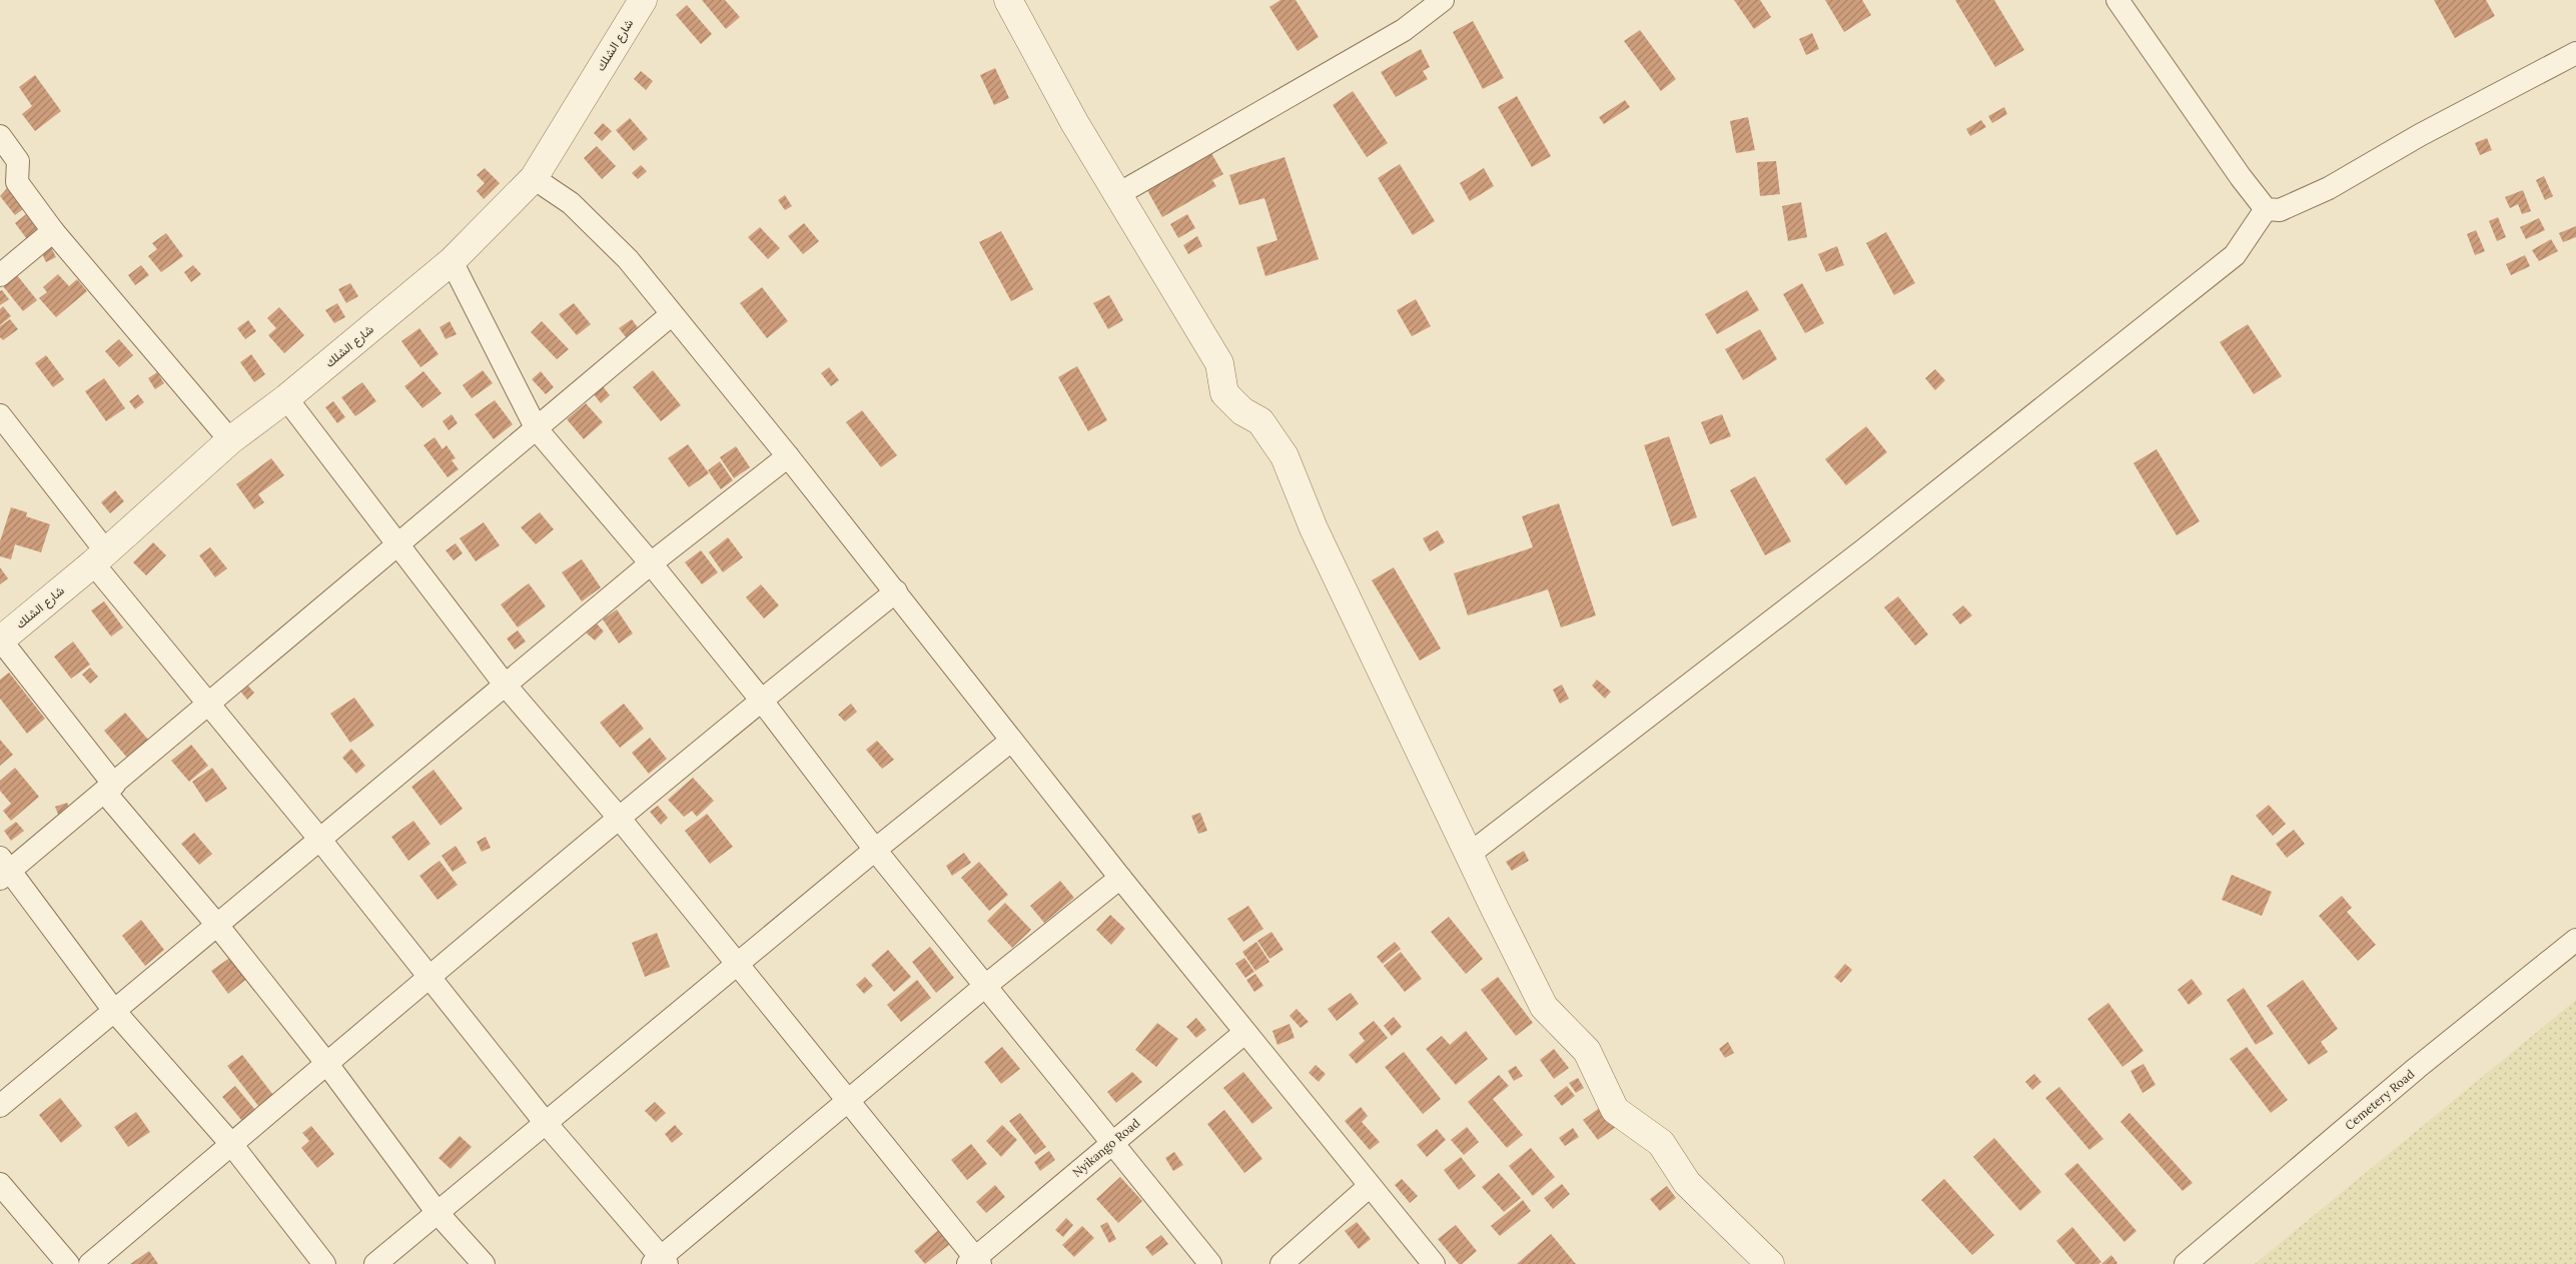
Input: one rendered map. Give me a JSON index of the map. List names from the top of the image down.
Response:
{
  "streets": {
    "street": ["شارع الشلك", "Cemetery Road", "Nyikango Road"]
  }
}
